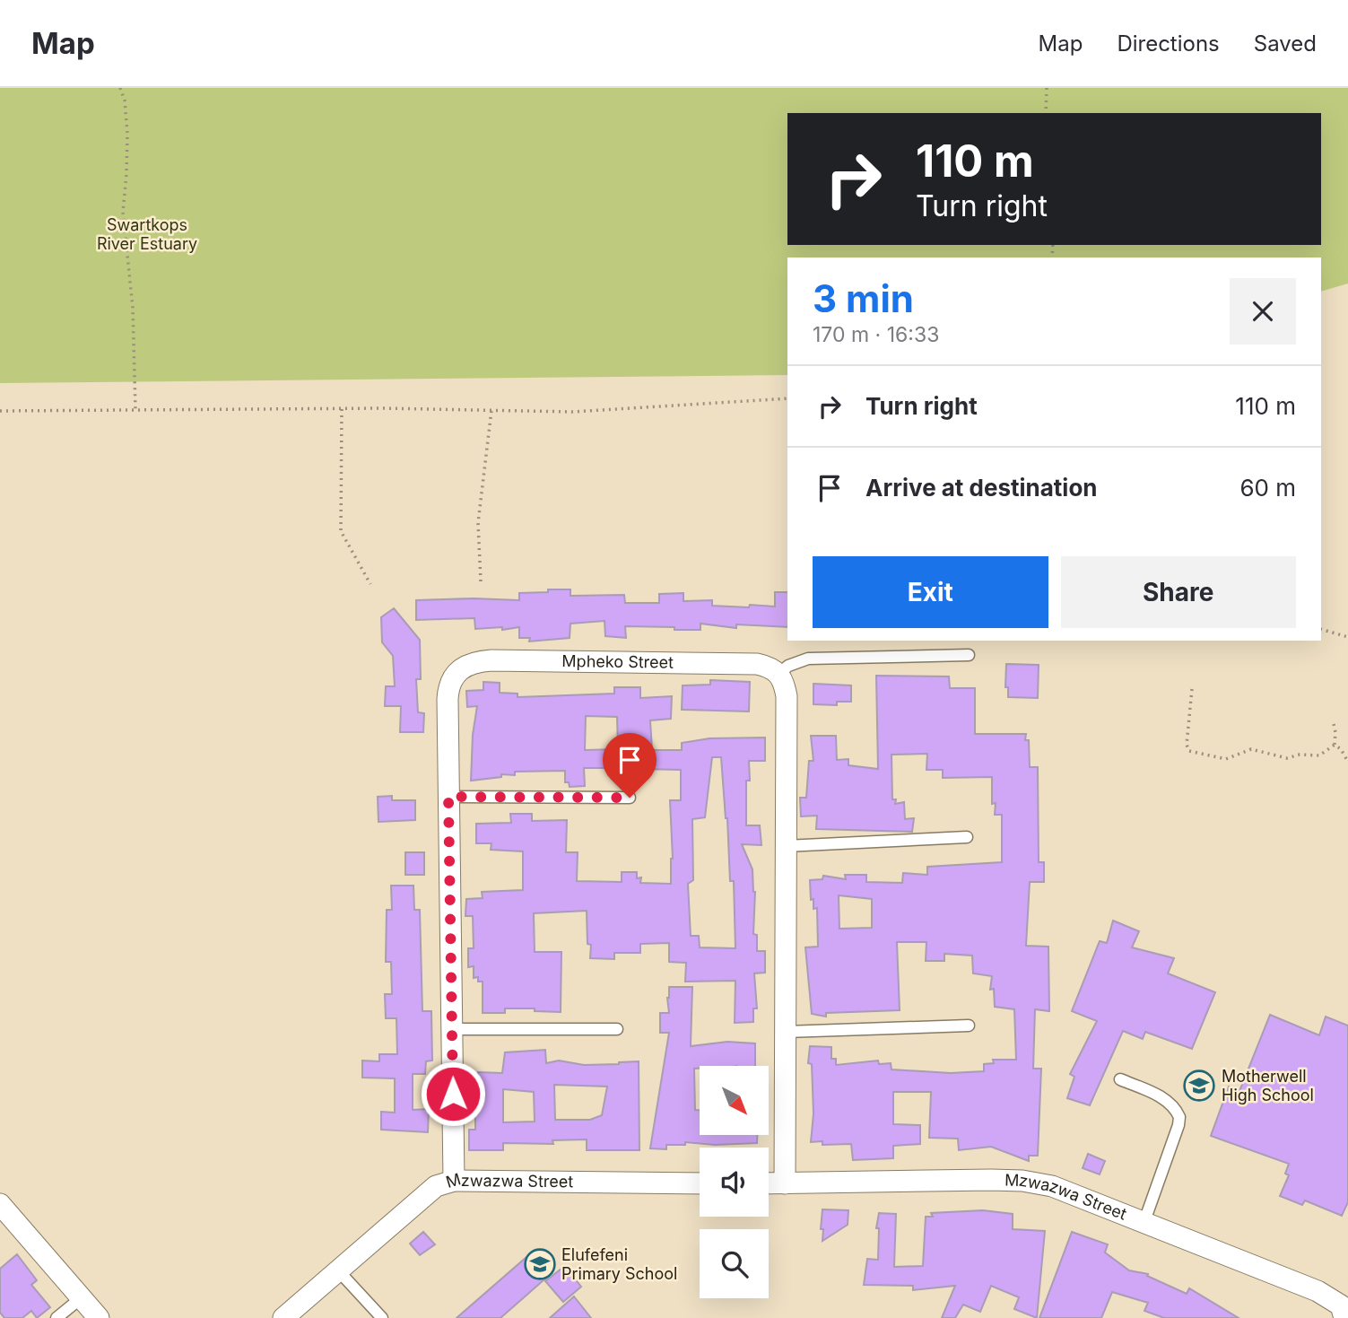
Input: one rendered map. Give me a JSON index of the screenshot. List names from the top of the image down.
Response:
{
  "streets": {
    "street": ["Mpheko Street", "Mzwazwa Street"]
  },
  "crossings": [
    ["Mpheko Street", "Mzwazwa Street"]
  ],
  "parks": ["Swartkops River Estuary"],
  "places": {
    "school or university": ["Motherwell High School", "Elufefeni Primary School"]
  },
  "north": "bottom right",
  "page": {
    "header": "Map",
    "nav": ["Map", "Directions", "Saved"],
    "turn": ["110 m", "Turn right"],
    "heading": ["3 min", "170 m · 16:33"],
    "list": [
      {
        "name": "Turn right",
        "value": "110 m"
      },
      {
        "name": "Arrive at destination",
        "value": "60 m"
      }
    ],
    "buttons": ["Exit", "Share"]
  }
}
